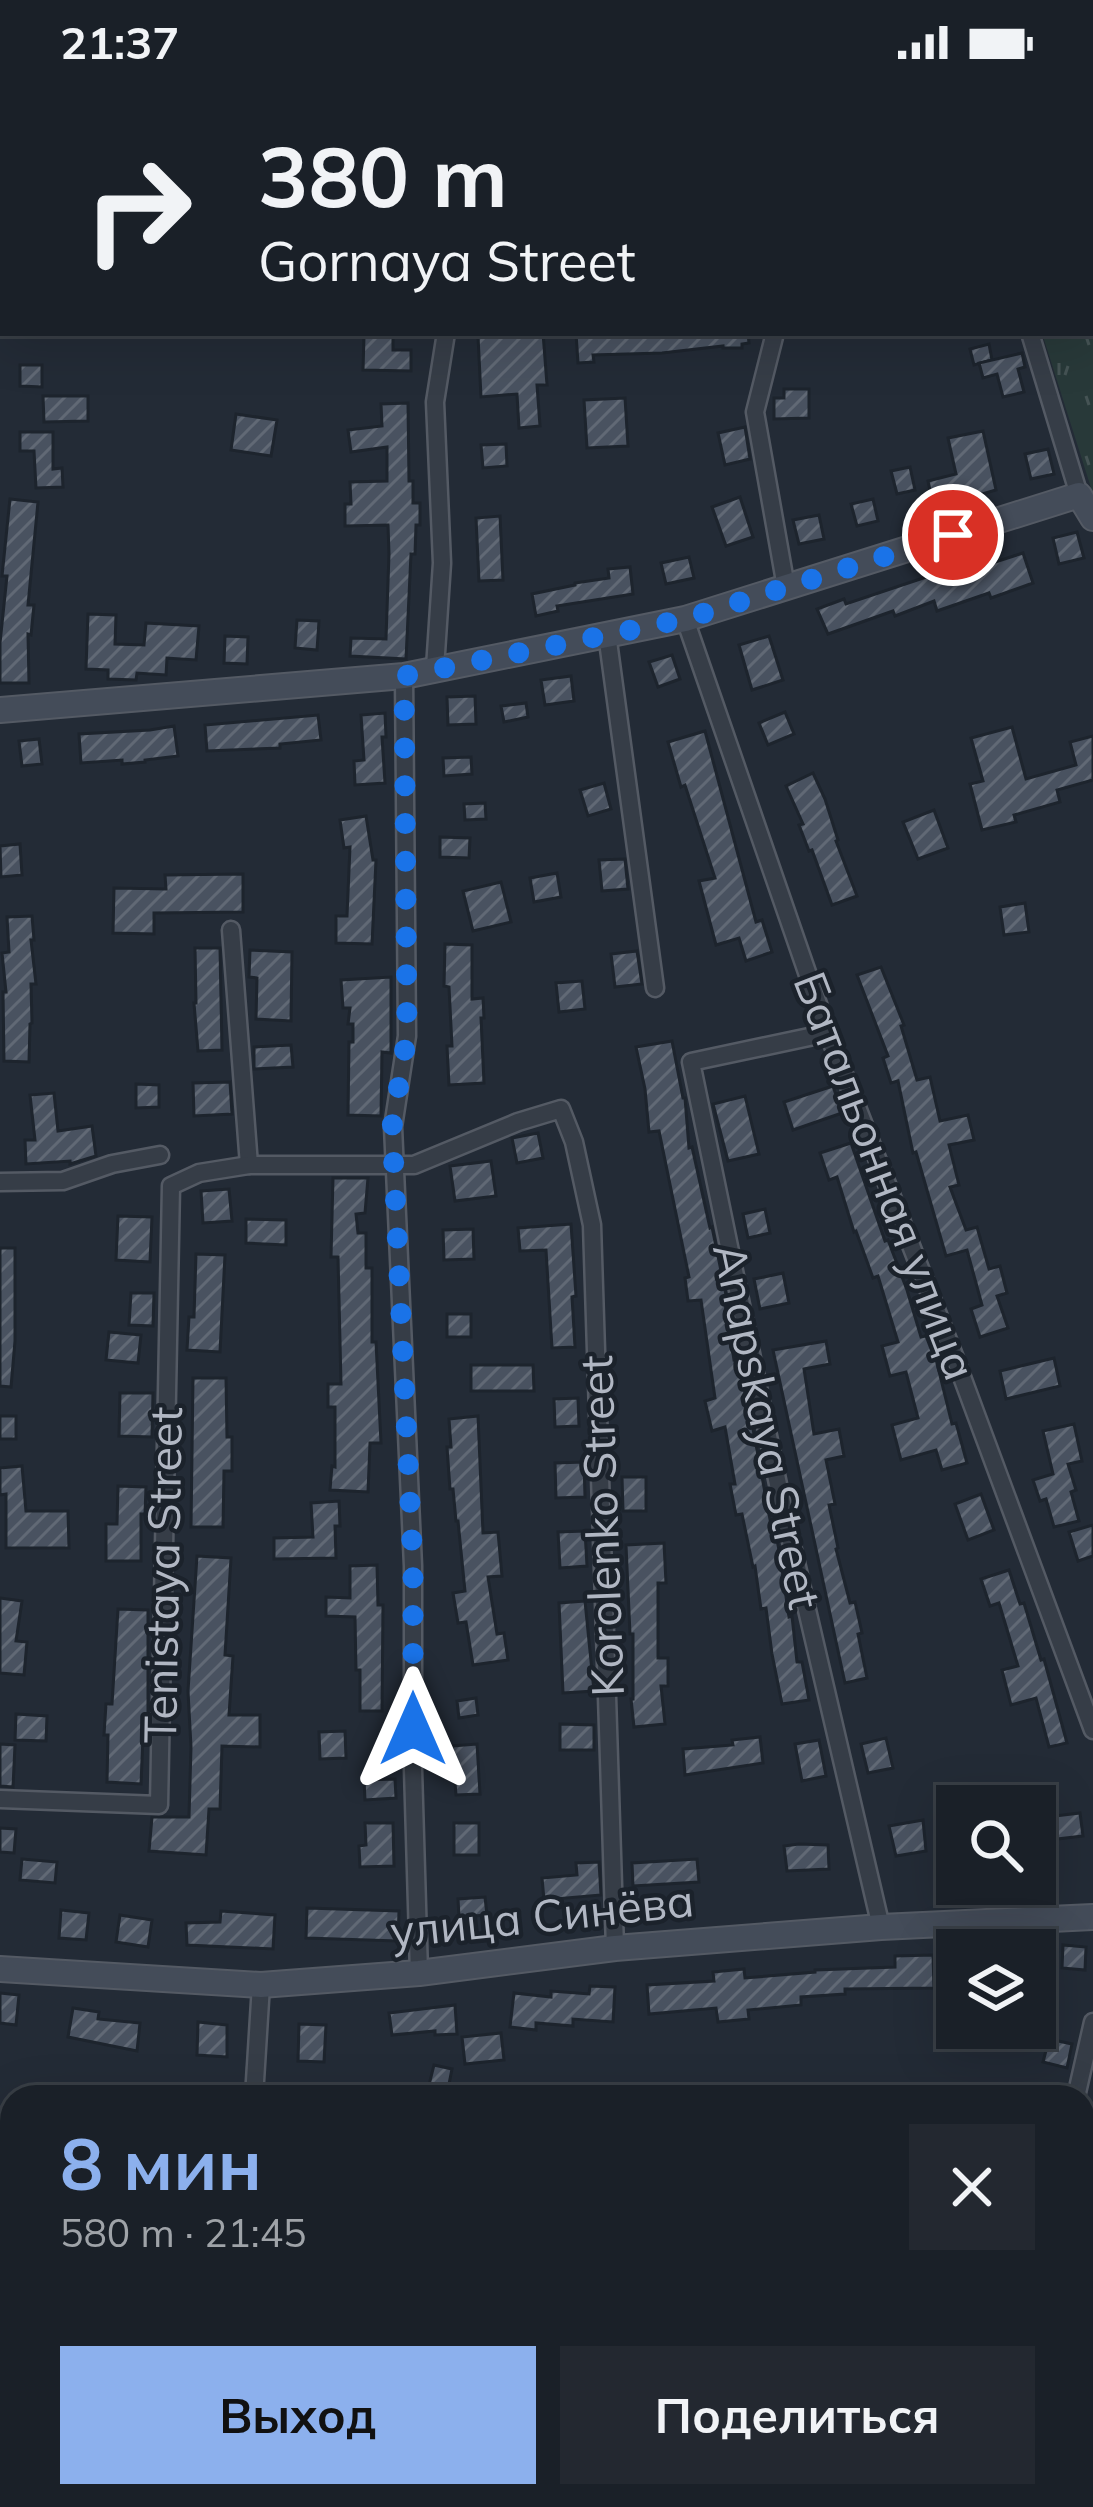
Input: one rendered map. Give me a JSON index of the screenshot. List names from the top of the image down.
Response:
{
  "streets": {
    "main road": ["улица Синёва"],
    "street": [
      "Батальонная улица",
      "Anapskaya Street",
      "Korolenko Street",
      "Tenistaya Street"
    ]
  },
  "crossings": [
    ["Батальонная улица", "Anapskaya Street"],
    ["Anapskaya Street", "улица Синёва"],
    ["Korolenko Street", "улица Синёва"]
  ],
  "page": {
    "status": "21:37",
    "turn": ["380 m", "Gornaya Street"],
    "heading": ["8 мин", "580 m · 21:45"],
    "buttons": ["Выход", "Поделиться"]
  }
}
